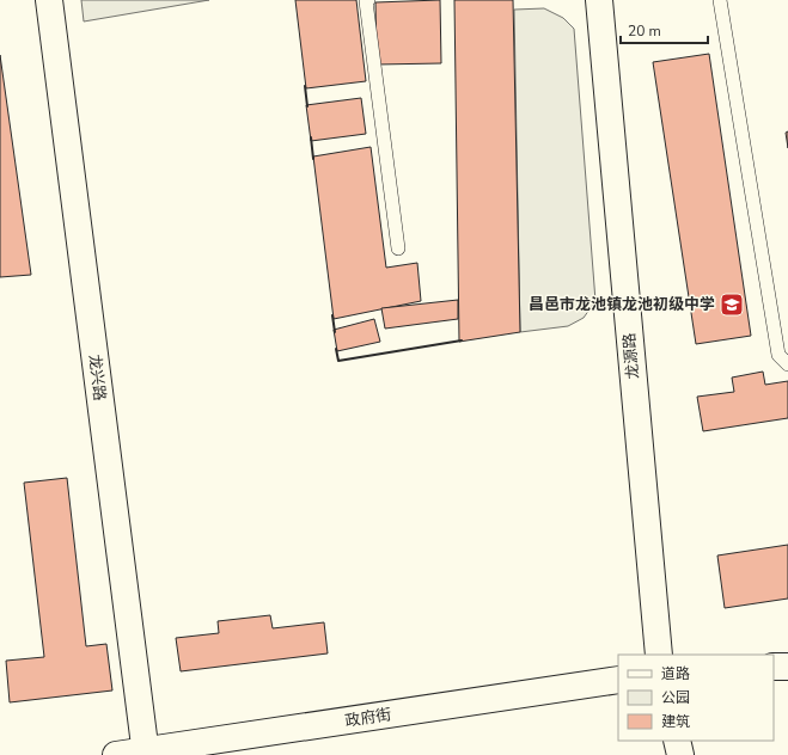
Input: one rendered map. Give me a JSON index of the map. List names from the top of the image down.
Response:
{
  "streets": {
    "street": ["龙源路", "龙兴路", "政府街"]
  },
  "crossings": [
    ["龙兴路", "政府街"]
  ],
  "places": {
    "school or university": ["昌邑市龙池镇龙池初级中学"]
  },
  "legend": ["道路", "公园", "建筑"],
  "scale_bar": "20 m"
}
